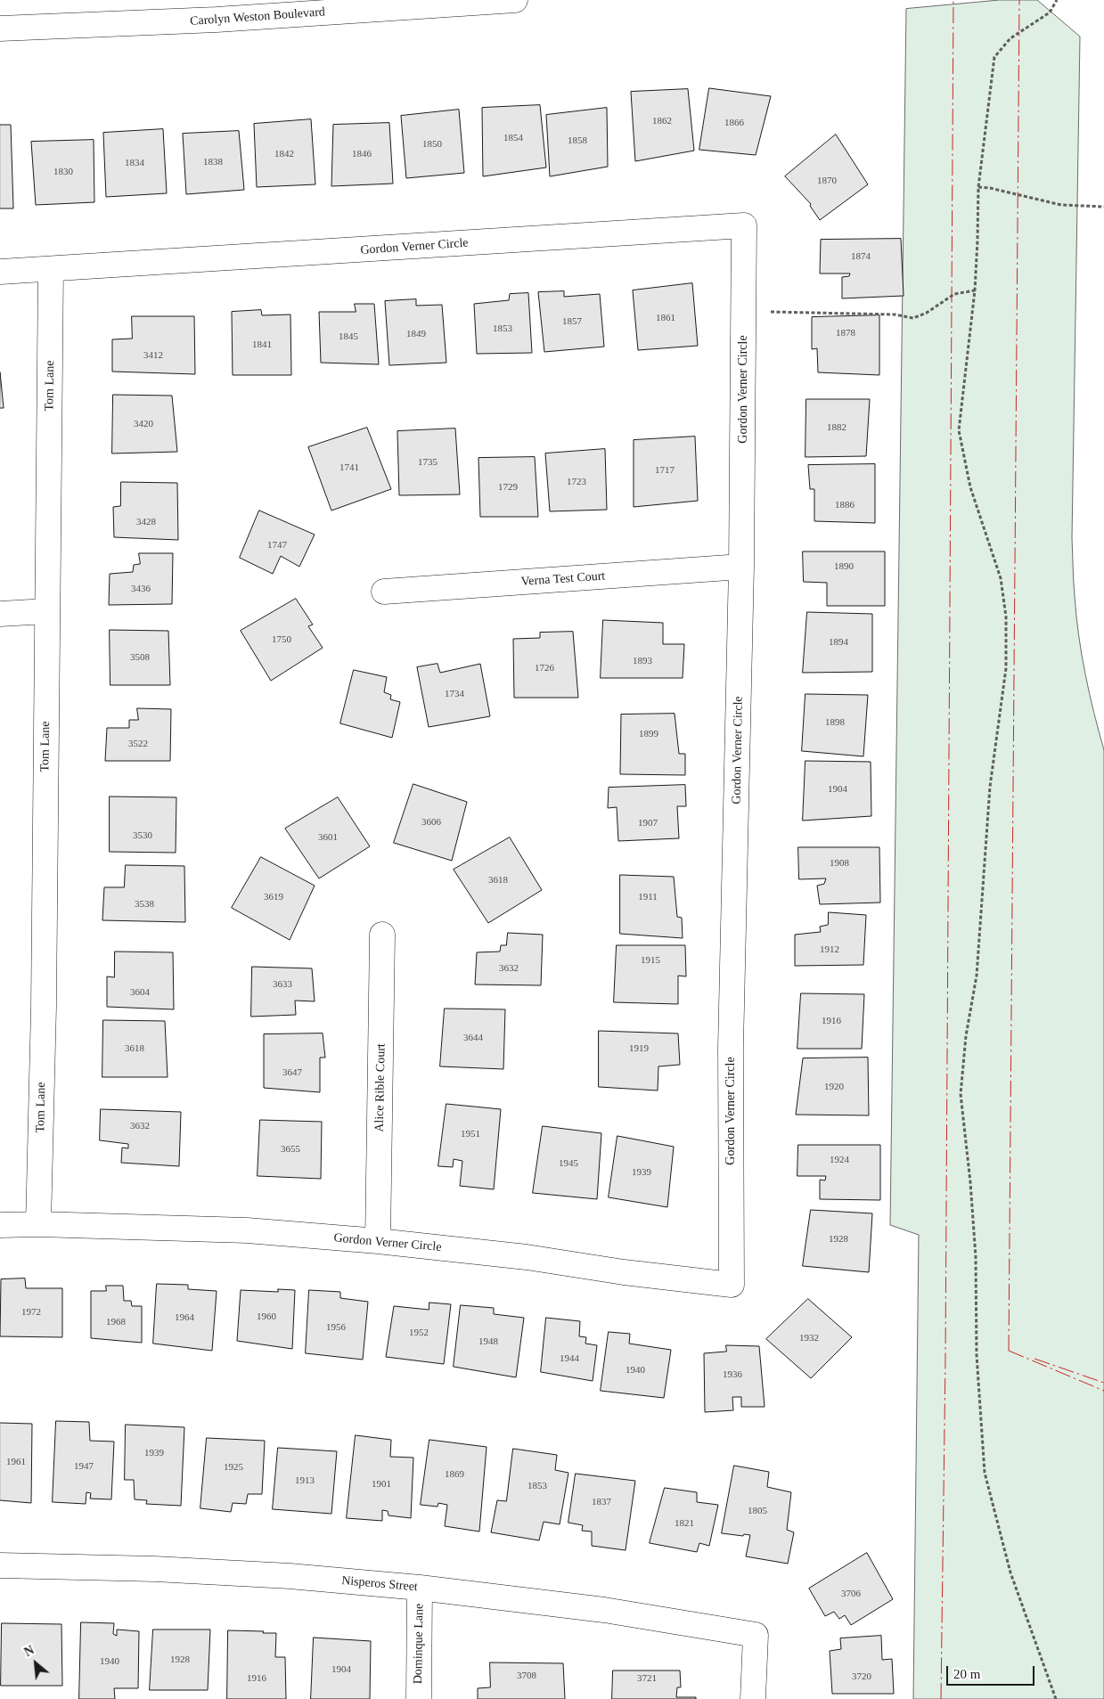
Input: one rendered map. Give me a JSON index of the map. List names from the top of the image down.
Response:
{
  "streets": {
    "street": [
      "Carolyn Weston Boulevard",
      "Gordon Verner Circle",
      "Tom Lane",
      "Verna Test Court",
      "Alice Rible Court",
      "Nisperos Street",
      "Dominque Lane"
    ]
  },
  "crossings": [
    ["Gordon Verner Circle", "Tom Lane"],
    ["Gordon Verner Circle", "Verna Test Court"],
    ["Gordon Verner Circle", "Alice Rible Court"],
    ["Nisperos Street", "Dominque Lane"]
  ],
  "house_numbers": [
    "1862",
    "1866",
    "1854",
    "1858",
    "1850",
    "1842",
    "1846",
    "1838",
    "1834",
    "1830",
    "1870",
    "1874",
    "1861",
    "1857",
    "1853",
    "1878",
    "1849",
    "1845",
    "1841",
    "3412",
    "3420",
    "1882",
    "1735",
    "1741",
    "1717",
    "1723",
    "1729",
    "1886",
    "3428",
    "1747",
    "1890",
    "3436",
    "1750",
    "1894",
    "3508",
    "1893",
    "1726",
    "1734",
    "1898",
    "1899",
    "3522",
    "1904",
    "3606",
    "1907",
    "3530",
    "3601",
    "1908",
    "3618",
    "3619",
    "1911",
    "3538",
    "1912",
    "1915",
    "3632",
    "3633",
    "3604",
    "1916",
    "3644",
    "3618",
    "1919",
    "3647",
    "1920",
    "3632",
    "1951",
    "3655",
    "1924",
    "1945",
    "1939",
    "1928",
    "1972",
    "1960",
    "1964",
    "1968",
    "1956",
    "1952",
    "1932",
    "1948",
    "1944",
    "1940",
    "1936",
    "1939",
    "1961",
    "1947",
    "1925",
    "1869",
    "1913",
    "1901",
    "1853",
    "1837",
    "1805",
    "1821",
    "3706",
    "1928",
    "1940",
    "1904",
    "3708",
    "3720",
    "1916",
    "3721"
  ],
  "scale_bar": "20 m",
  "north": "top left"
}
